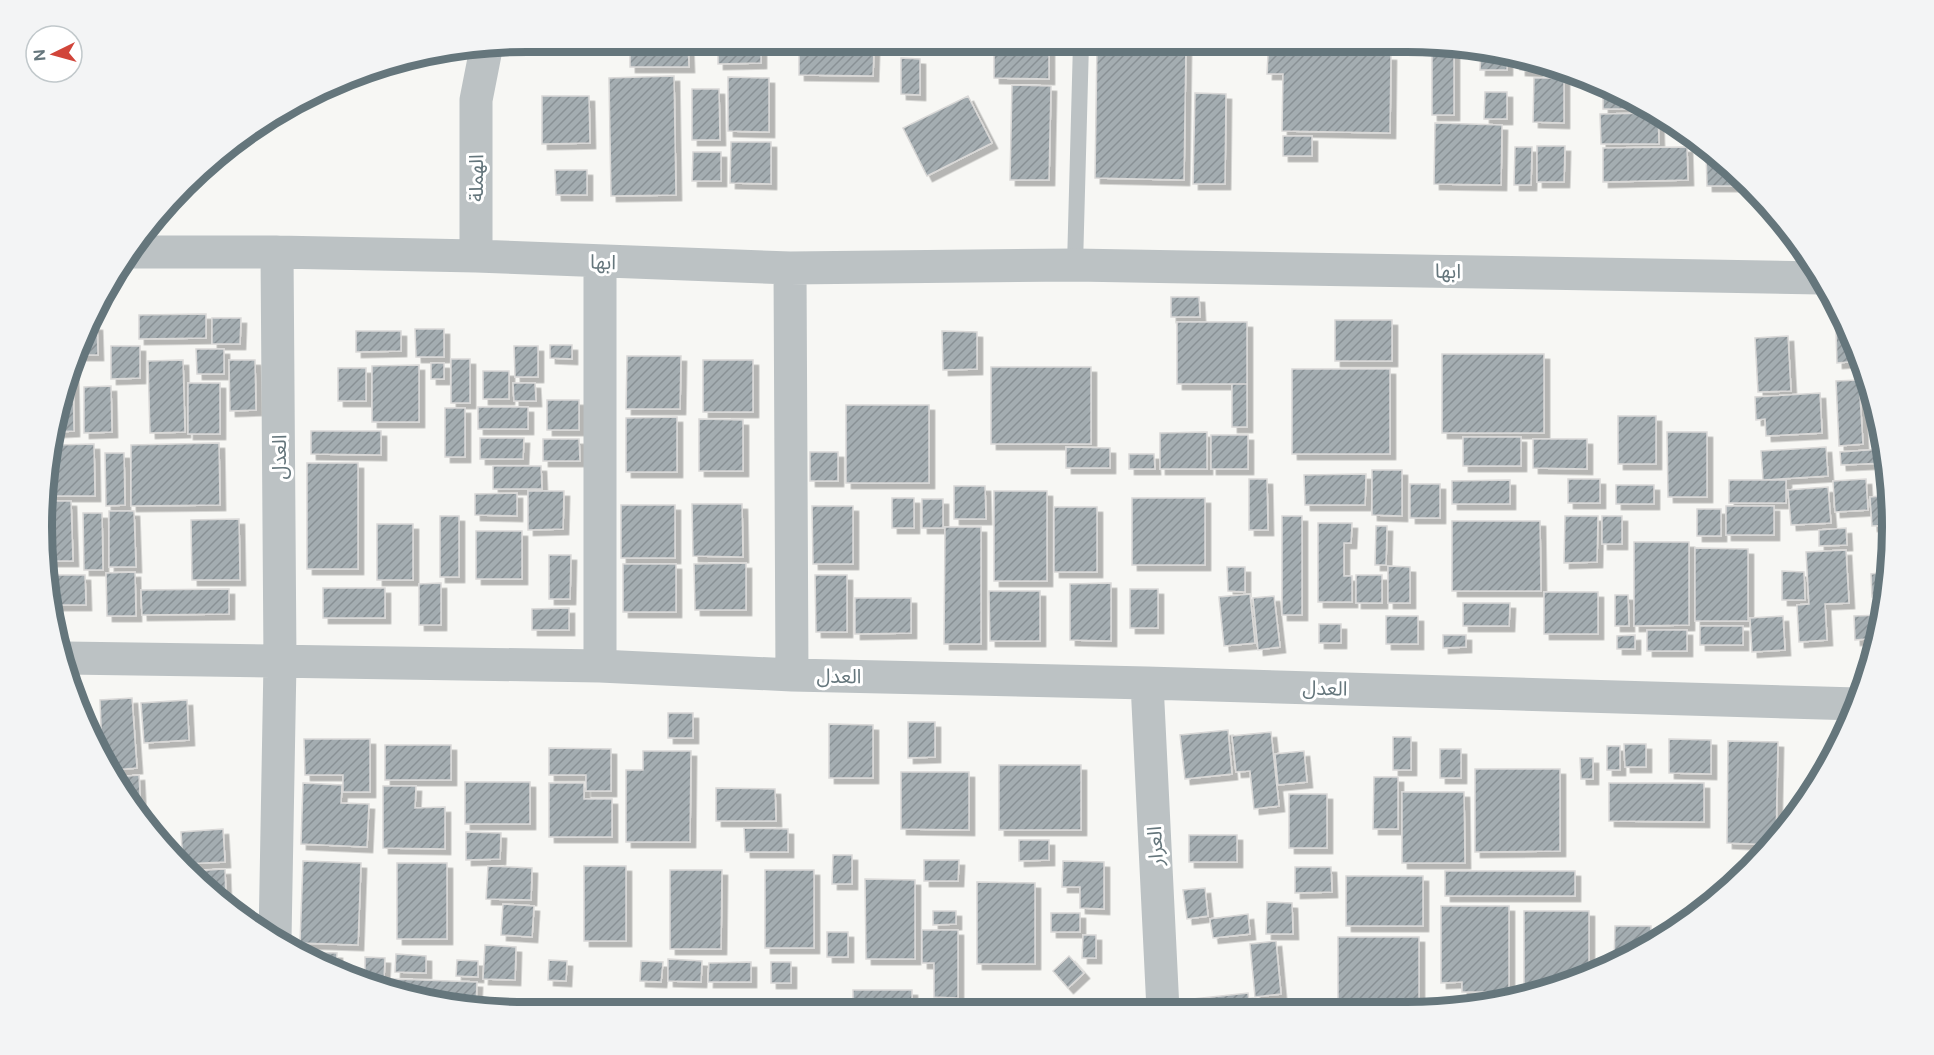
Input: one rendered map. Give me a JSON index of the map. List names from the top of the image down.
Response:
{
  "streets": {
    "street": [
      "الهملة",
      "ابها",
      "العدل",
      "العرار"
    ]
  },
  "crossings": [
    ["الهملة", "ابها"],
    ["ابها", "العدل"],
    ["العدل", "العرار"]
  ],
  "north": "left"
}
